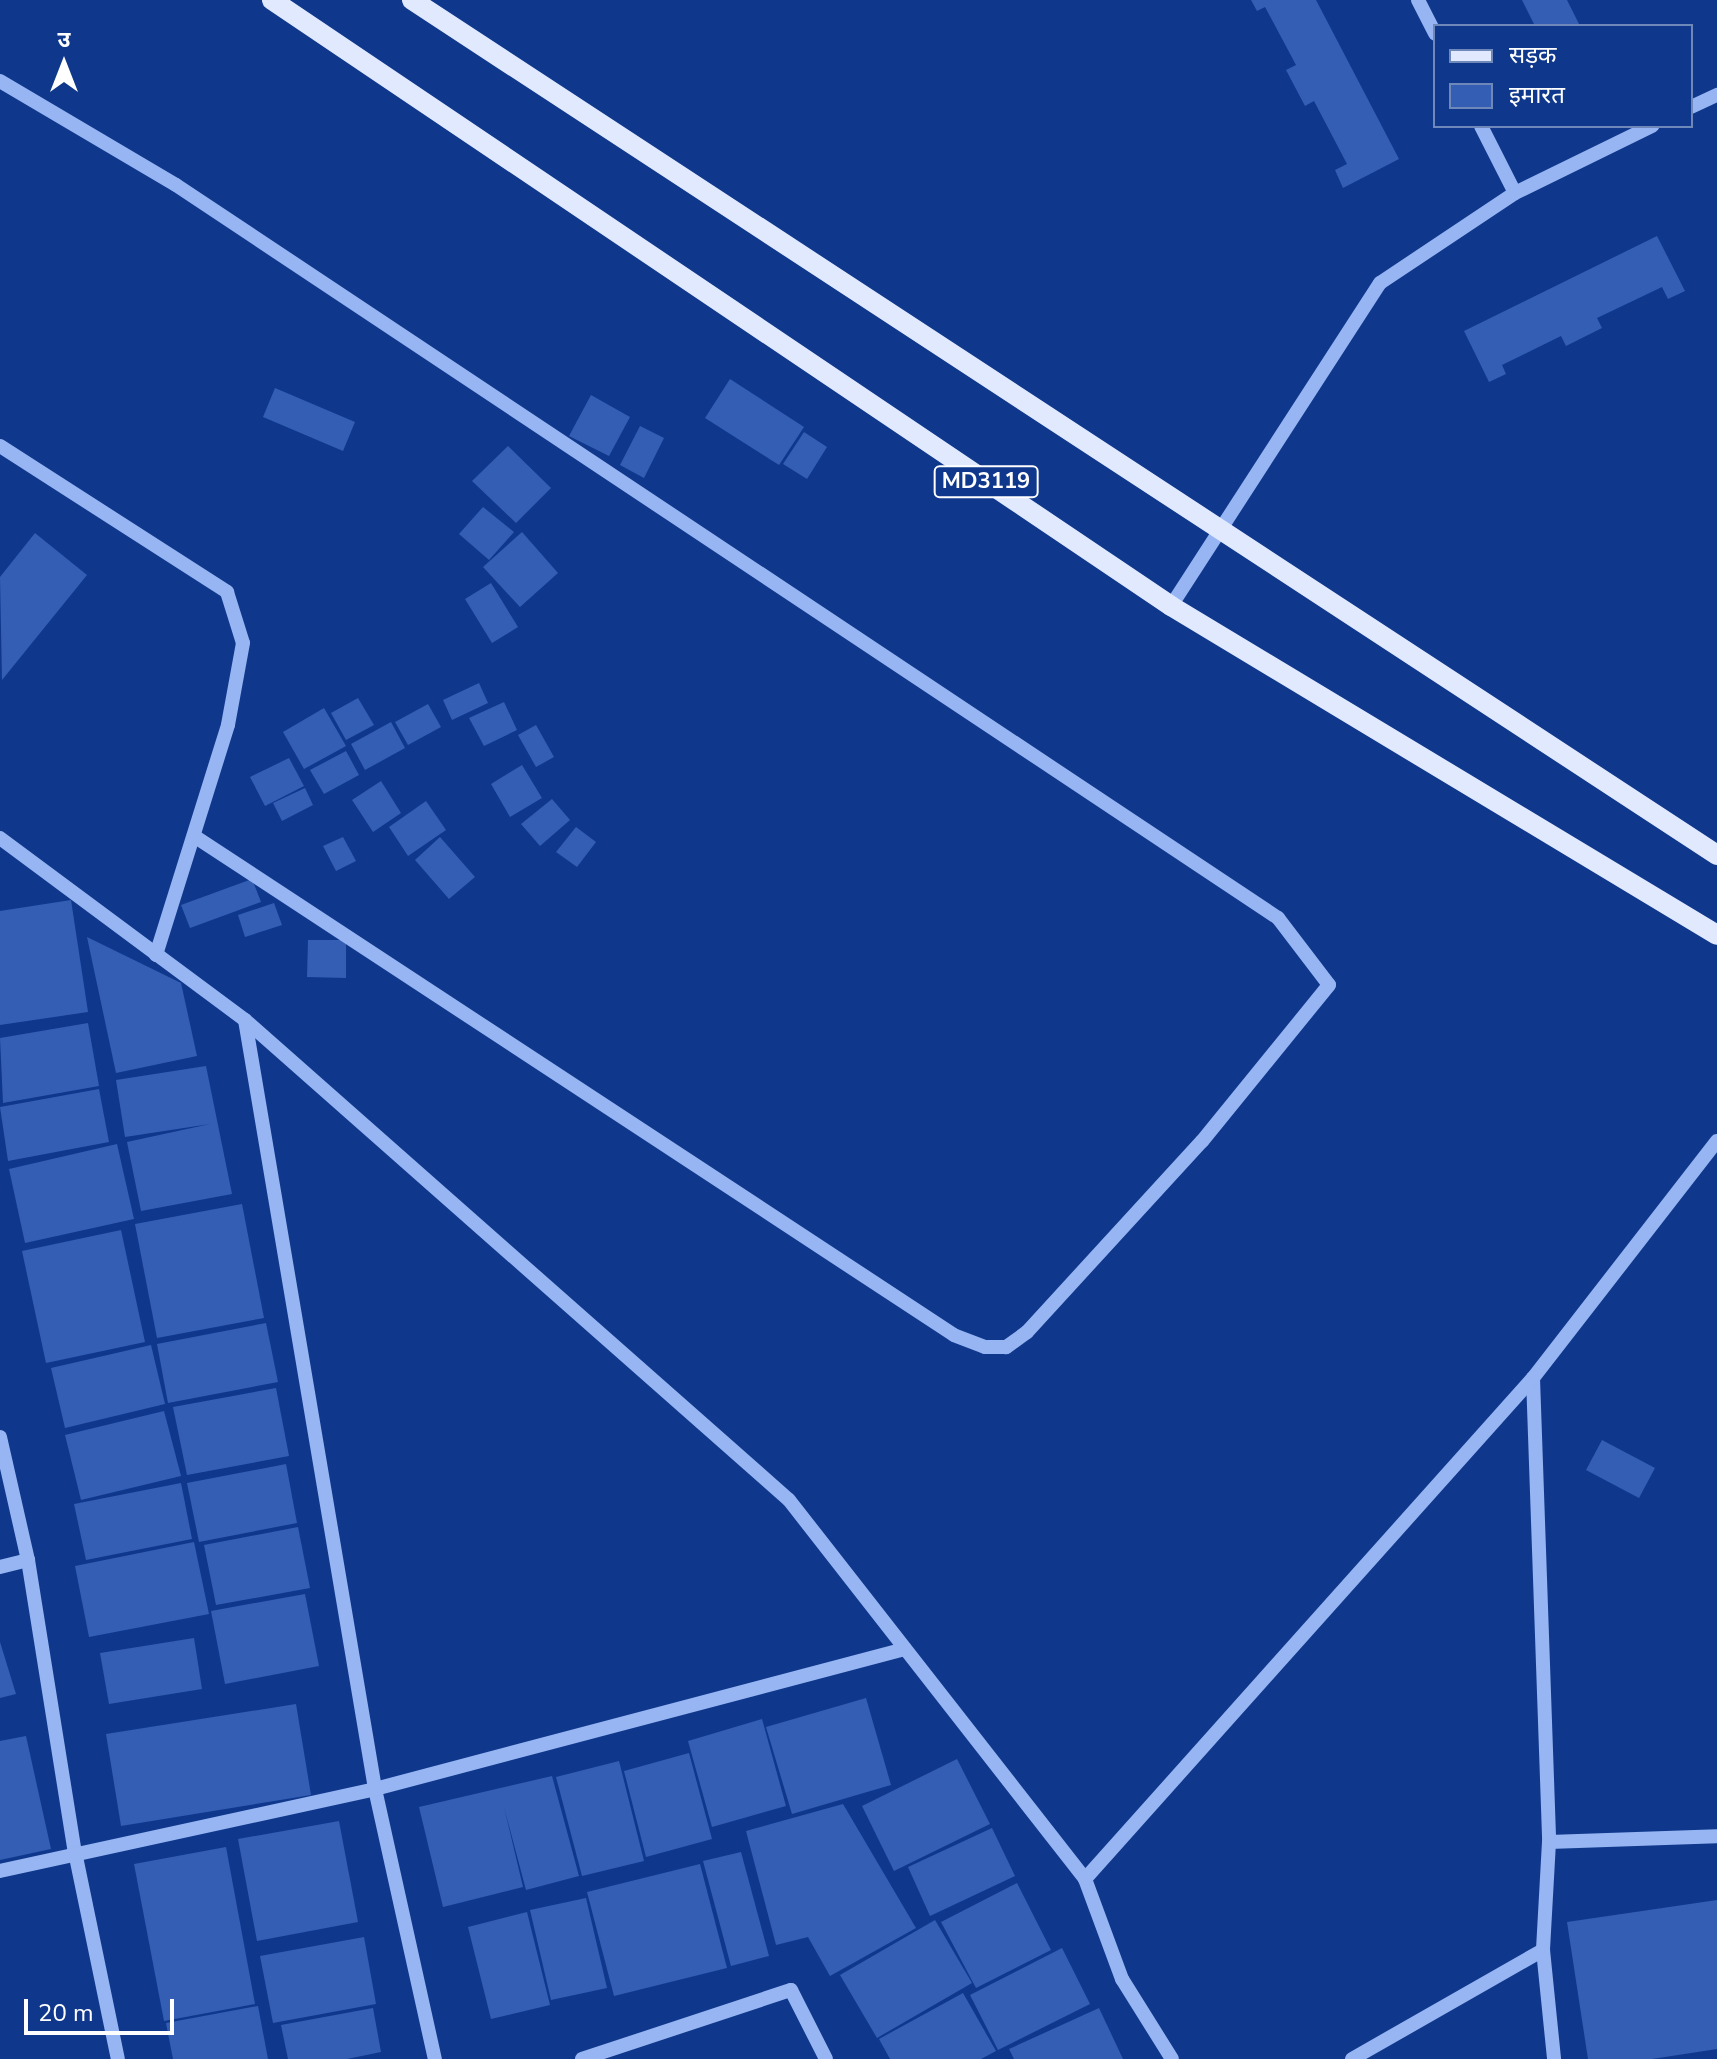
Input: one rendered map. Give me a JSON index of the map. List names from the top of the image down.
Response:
{
  "streets": {
    "main road": ["MD3119"]
  },
  "legend": ["सड़क", "इमारत"],
  "scale_bar": "20 m",
  "north": "top"
}
